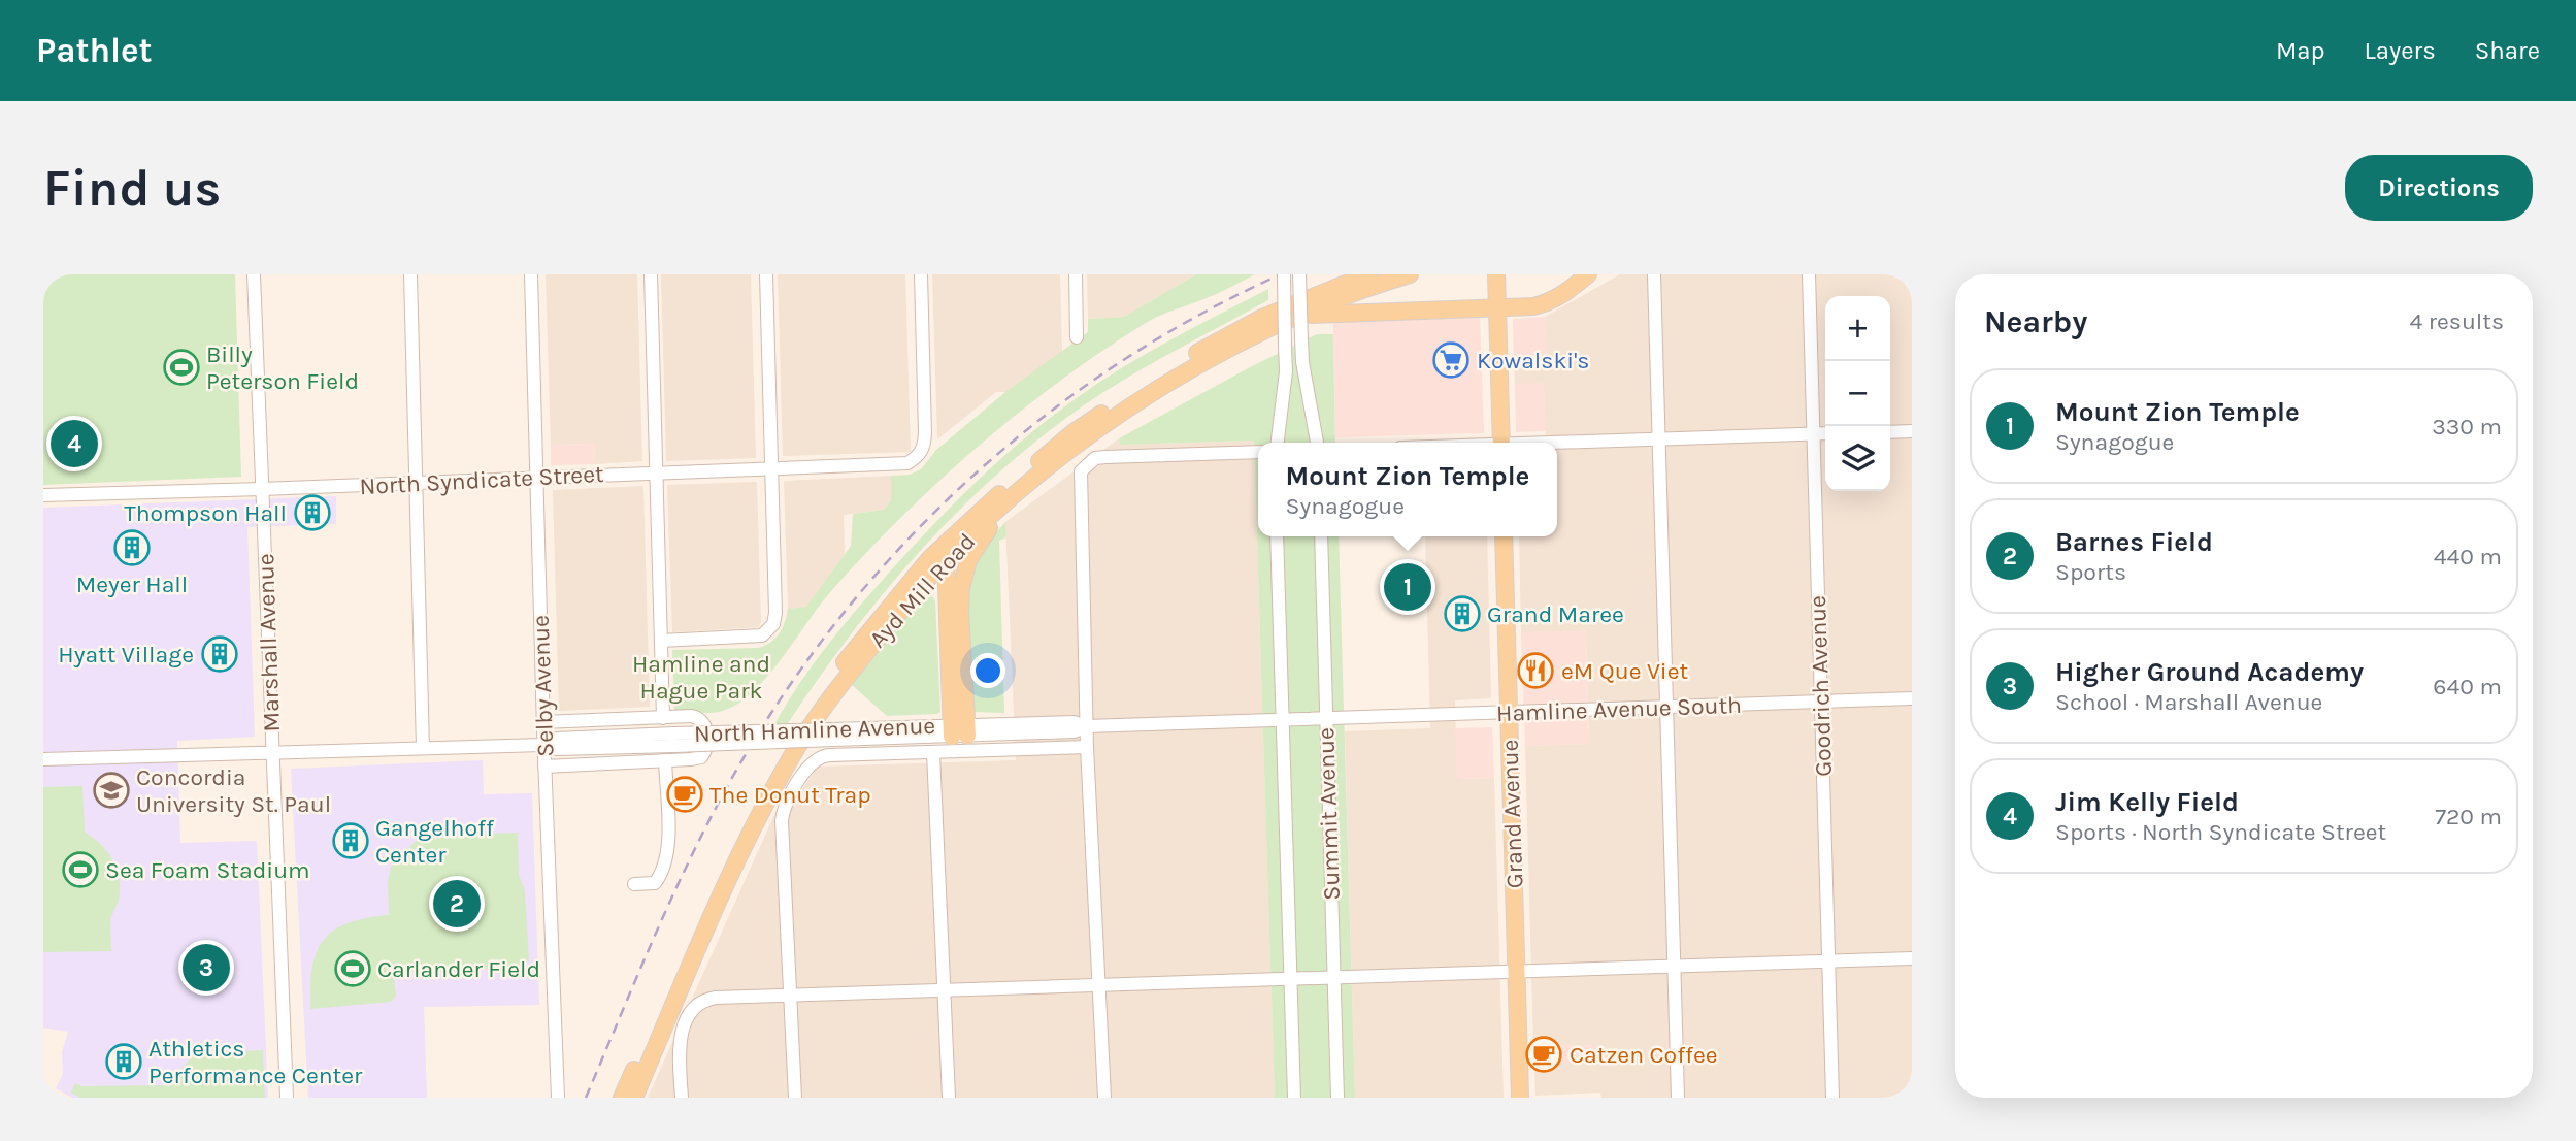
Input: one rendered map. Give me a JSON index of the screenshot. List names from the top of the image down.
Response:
{
  "streets": {
    "main road": ["Ayd Mill Road", "Grand Avenue"],
    "street": [
      "North Syndicate Street",
      "Marshall Avenue",
      "Selby Avenue",
      "Goodrich Avenue",
      "Hamline Avenue South",
      "North Hamline Avenue",
      "Summit Avenue"
    ]
  },
  "crossings": [
    ["North Syndicate Street", "Marshall Avenue"],
    ["North Syndicate Street", "Selby Avenue"],
    ["Marshall Avenue", "North Hamline Avenue"],
    ["Selby Avenue", "North Hamline Avenue"],
    ["Goodrich Avenue", "Hamline Avenue South"],
    ["Hamline Avenue South", "North Hamline Avenue"],
    ["Hamline Avenue South", "Summit Avenue"],
    ["Hamline Avenue South", "Grand Avenue"],
    ["North Hamline Avenue", "Summit Avenue"]
  ],
  "parks": ["Hamline and Hague Park"],
  "places": {
    "supermarket": ["Kowalski's"],
    "sports": ["Billy Peterson Field", "Sea Foam Stadium", "Carlander Field"],
    "building": [
      "Thompson Hall",
      "Meyer Hall",
      "Grand Maree",
      "Hyatt Village",
      "Gangelhoff Center",
      "Athletics Performance Center"
    ],
    "restaurant": ["eM Que Viet"],
    "school or university": ["Concordia University St. Paul"],
    "cafe": ["The Donut Trap", "Catzen Coffee"]
  },
  "page": {
    "header": "Pathlet",
    "nav": ["Map", "Layers", "Share"],
    "buttons": "Directions",
    "title": "Find us",
    "heading": ["Nearby", "4 results"],
    "map_buttons": ["+", "−"],
    "list": [
      {
        "mark": "1",
        "name": "Mount Zion Temple",
        "note": "Synagogue",
        "value": "330 m"
      },
      {
        "mark": "2",
        "name": "Barnes Field",
        "note": "Sports",
        "value": "440 m"
      },
      {
        "mark": "3",
        "name": "Higher Ground Academy",
        "note": "School · Marshall Avenue",
        "value": "640 m"
      },
      {
        "mark": "4",
        "name": "Jim Kelly Field",
        "note": "Sports · North Syndicate Street",
        "value": "720 m"
      }
    ],
    "pins": [
      "4",
      "1",
      "2",
      "3"
    ],
    "popup": ["Mount Zion Temple", "Synagogue"]
  }
}
